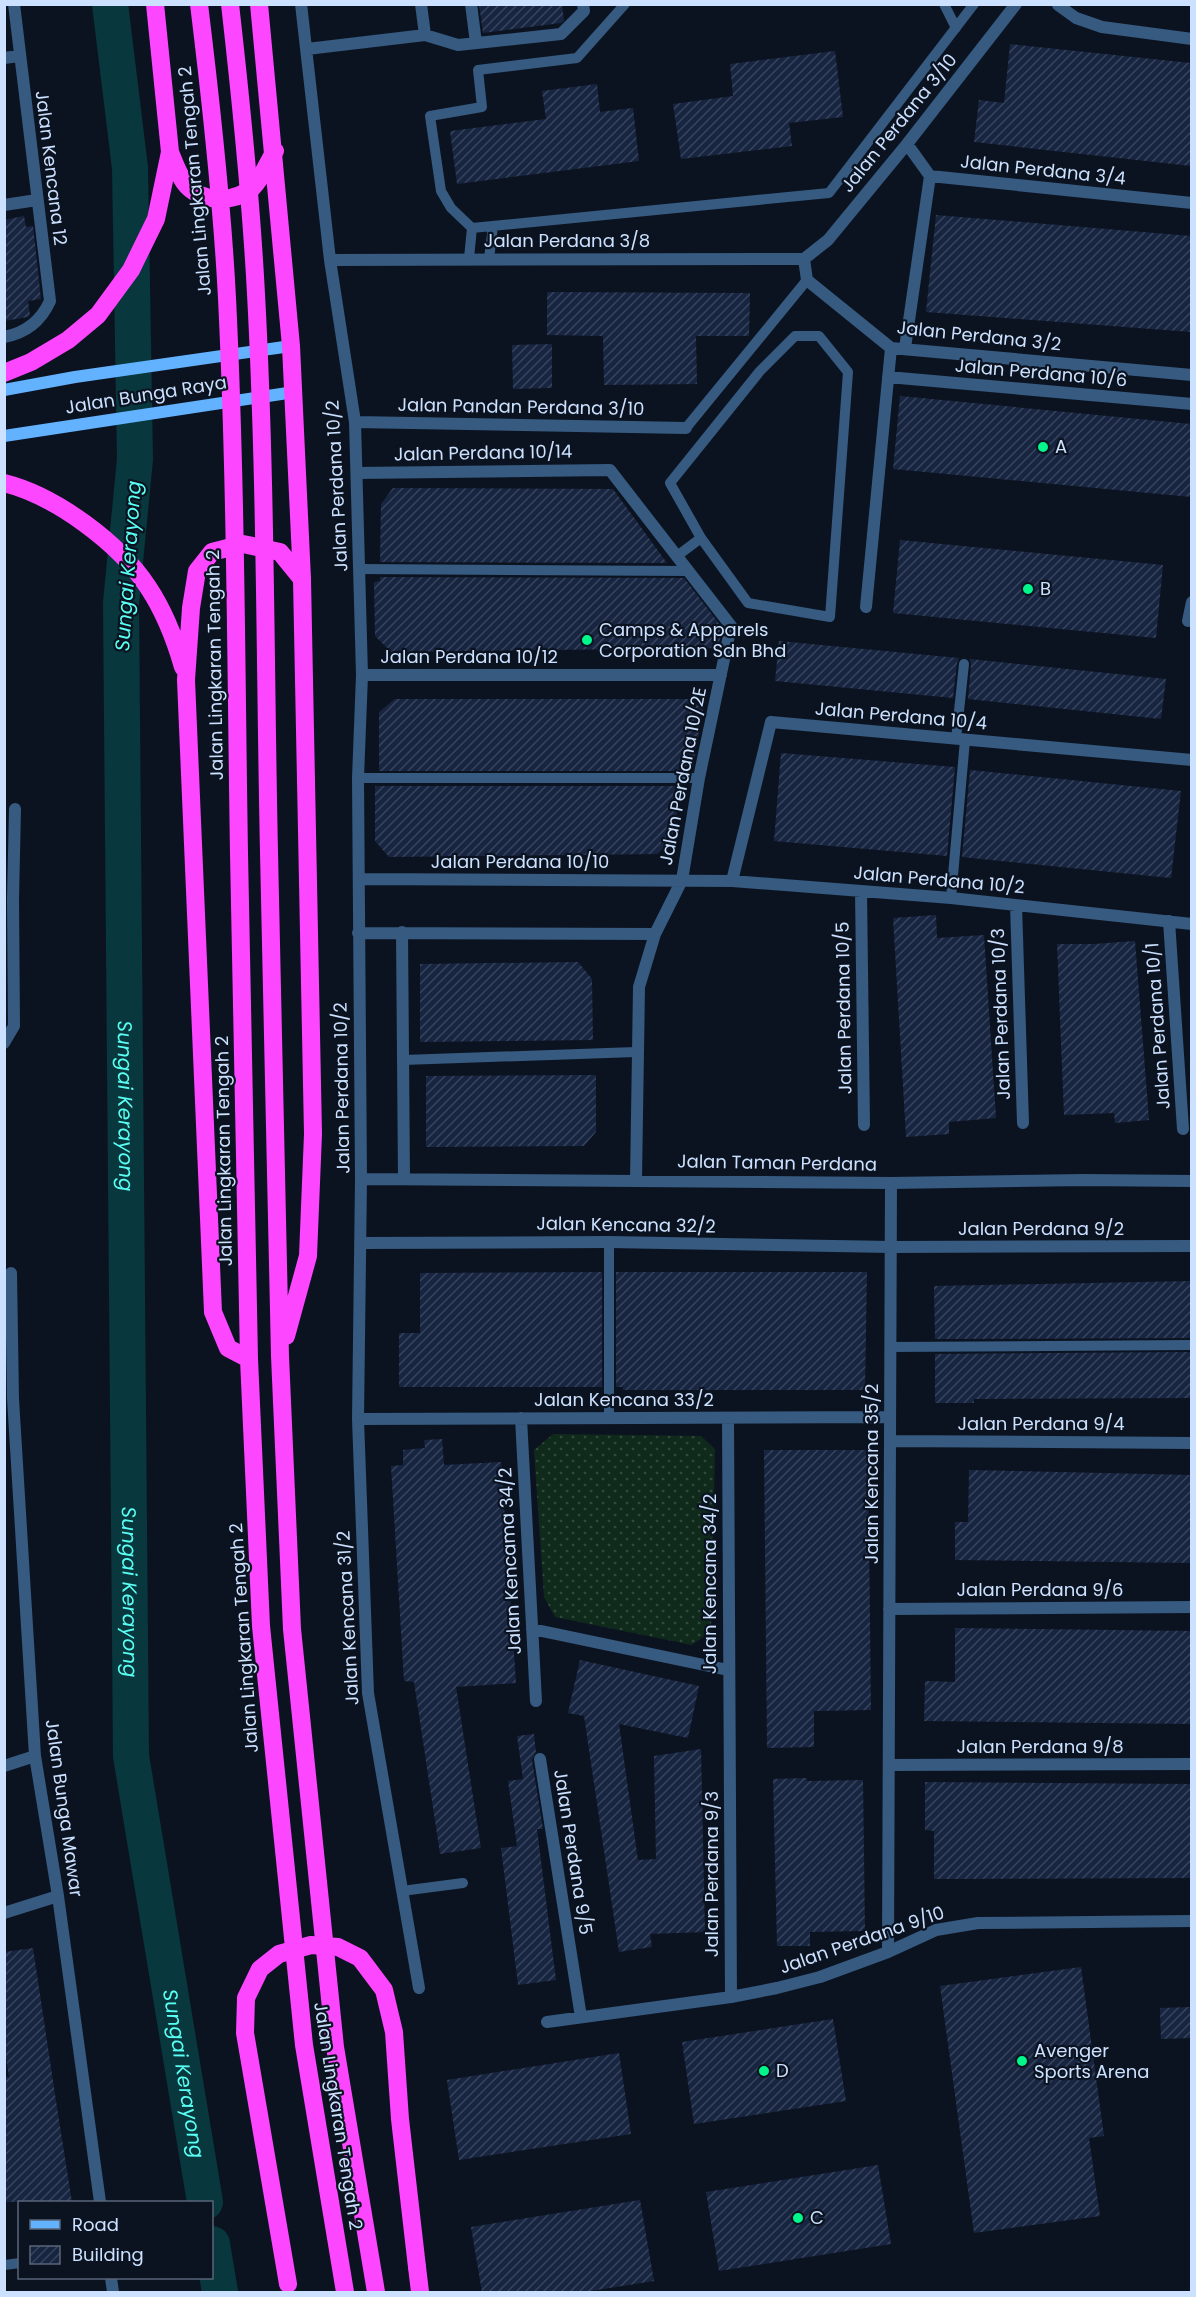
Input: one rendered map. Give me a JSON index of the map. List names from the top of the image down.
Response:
{
  "streets": {
    "highway": ["Jalan Lingkaran Tengah 2"],
    "street": [
      "Jalan Perdana 3/10",
      "Jalan Kencana 12",
      "Jalan Perdana 3/4",
      "Jalan Perdana 3/8",
      "Jalan Perdana 3/2",
      "Jalan Perdana 10/6",
      "Jalan Bunga Raya",
      "Jalan Pandan Perdana 3/10",
      "Jalan Perdana 10/14",
      "Jalan Perdana 10/2",
      "Jalan Perdana 10/12",
      "Jalan Perdana 10/4",
      "Jalan Perdana 10/2E",
      "Jalan Perdana 10/10",
      "Jalan Perdana 10/5",
      "Jalan Perdana 10/3",
      "Jalan Perdana 10/1",
      "Jalan Taman Perdana",
      "Jalan Kencana 32/2",
      "Jalan Perdana 9/2",
      "Jalan Kencana 33/2",
      "Jalan Perdana 9/4",
      "Jalan Kencana 35/2",
      "Jalan Kencama 34/2",
      "Jalan Kencana 34/2",
      "Jalan Perdana 9/6",
      "Jalan Kencana 31/2",
      "Jalan Perdana 9/8",
      "Jalan Bunga Mawar",
      "Jalan Perdana 9/5",
      "Jalan Perdana 9/3",
      "Jalan Perdana 9/10"
    ]
  },
  "crossings": [
    ["Jalan Perdana 3/10", "Jalan Perdana 3/8"],
    ["Jalan Perdana 3/8", "Jalan Perdana 10/2"],
    ["Jalan Pandan Perdana 3/10", "Jalan Perdana 10/2"],
    ["Jalan Perdana 10/14", "Jalan Perdana 10/2"],
    ["Jalan Perdana 10/14", "Jalan Perdana 10/2E"],
    ["Jalan Perdana 10/2", "Jalan Perdana 10/12"],
    ["Jalan Perdana 10/2", "Jalan Perdana 10/4"],
    ["Jalan Perdana 10/2", "Jalan Perdana 10/2E"],
    ["Jalan Perdana 10/2", "Jalan Perdana 10/10"],
    ["Jalan Perdana 10/2", "Jalan Perdana 10/5"],
    ["Jalan Perdana 10/2", "Jalan Perdana 10/3"],
    ["Jalan Perdana 10/2", "Jalan Perdana 10/1"],
    ["Jalan Perdana 10/2", "Jalan Taman Perdana"],
    ["Jalan Perdana 10/2", "Jalan Kencana 32/2"],
    ["Jalan Perdana 10/2", "Jalan Kencana 31/2"],
    ["Jalan Perdana 10/12", "Jalan Perdana 10/2E"],
    ["Jalan Perdana 10/2E", "Jalan Perdana 10/10"],
    ["Jalan Taman Perdana", "Jalan Kencana 35/2"],
    ["Jalan Kencana 32/2", "Jalan Perdana 9/2"],
    ["Jalan Kencana 32/2", "Jalan Kencana 35/2"],
    ["Jalan Kencana 32/2", "Jalan Kencana 31/2"],
    ["Jalan Perdana 9/2", "Jalan Kencana 35/2"],
    ["Jalan Kencana 33/2", "Jalan Kencana 35/2"],
    ["Jalan Kencana 33/2", "Jalan Kencama 34/2"],
    ["Jalan Kencana 33/2", "Jalan Kencana 34/2"],
    ["Jalan Kencana 33/2", "Jalan Kencana 31/2"],
    ["Jalan Perdana 9/4", "Jalan Kencana 35/2"],
    ["Jalan Kencana 35/2", "Jalan Perdana 9/6"],
    ["Jalan Kencana 35/2", "Jalan Perdana 9/8"],
    ["Jalan Kencana 35/2", "Jalan Perdana 9/10"],
    ["Jalan Kencana 34/2", "Jalan Perdana 9/3"],
    ["Jalan Perdana 9/5", "Jalan Perdana 9/10"],
    ["Jalan Perdana 9/3", "Jalan Perdana 9/10"]
  ],
  "water": ["Sungai Kerayong"],
  "places": [
    "A",
    "B",
    "Camps & Apparels Corporation Sdn Bhd",
    "Avenger Sports Arena",
    "D",
    "C"
  ],
  "legend": ["Road", "Building"]
}
